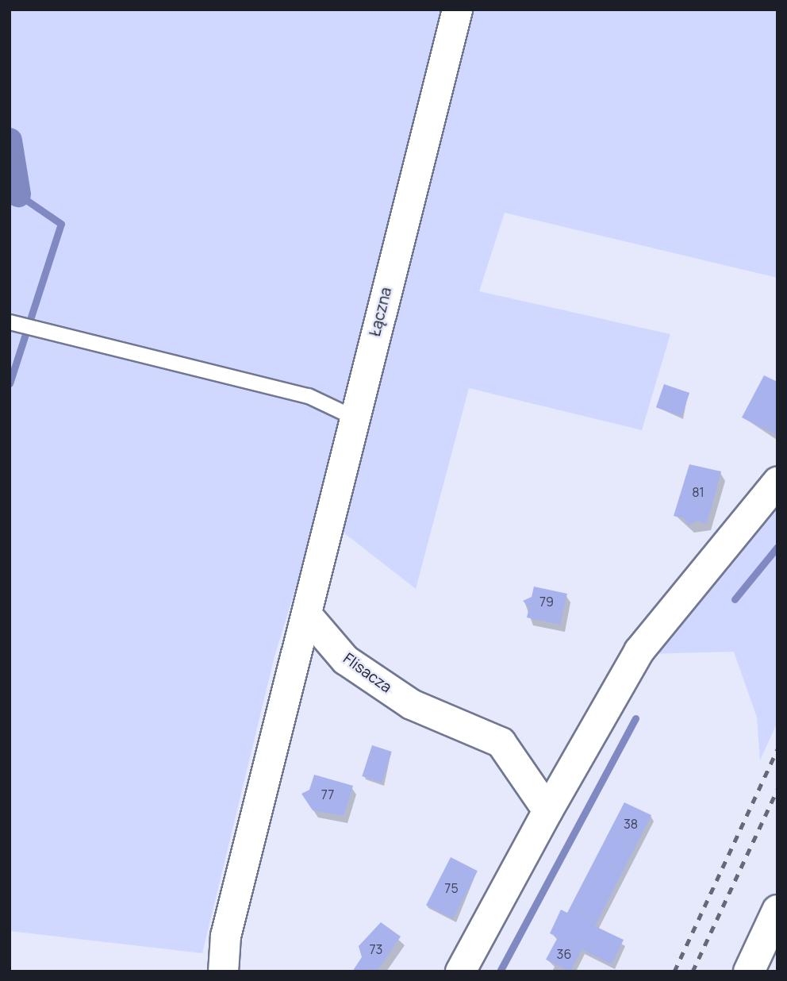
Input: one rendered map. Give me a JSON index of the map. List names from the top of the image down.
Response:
{
  "streets": {
    "street": ["Łączna", "Flisacza"]
  },
  "crossings": [
    ["Łączna", "Flisacza"]
  ],
  "house_numbers": [
    "81",
    "79",
    "77",
    "38",
    "75",
    "73",
    "36"
  ]
}
